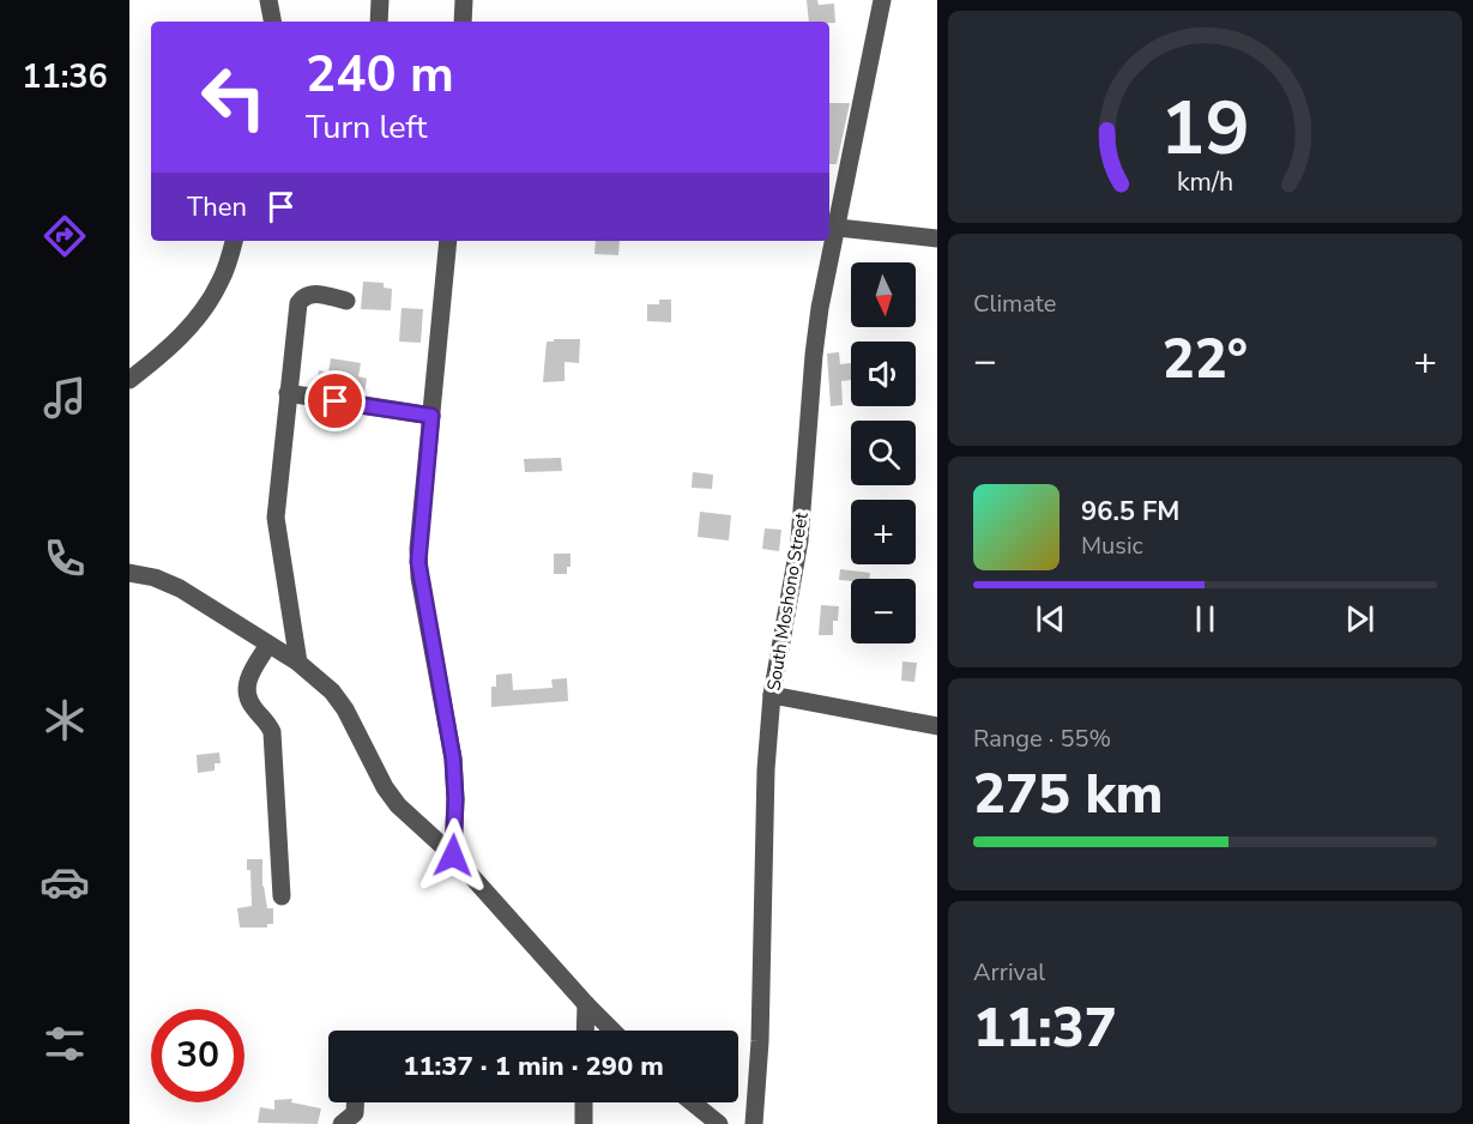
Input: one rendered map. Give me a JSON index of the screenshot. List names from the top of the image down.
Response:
{
  "streets": {
    "street": ["South Moshono Street"]
  },
  "north": "bottom",
  "page": {
    "tabs": "11:36",
    "turn": ["240 m", "Turn left"],
    "then": "Then",
    "tile": [
      "Climate",
      ["Range · 55%", "275 km"],
      ["Arrival", "11:37"]
    ],
    "map_buttons": ["+", "−"],
    "heat": ["−", "22°", "+"],
    "song": ["96.5 FM", "Music"],
    "limit": "30",
    "trip": "11:37 · 1 min · 290 m",
    "gauge": ["19", "km/h"]
  }
}
